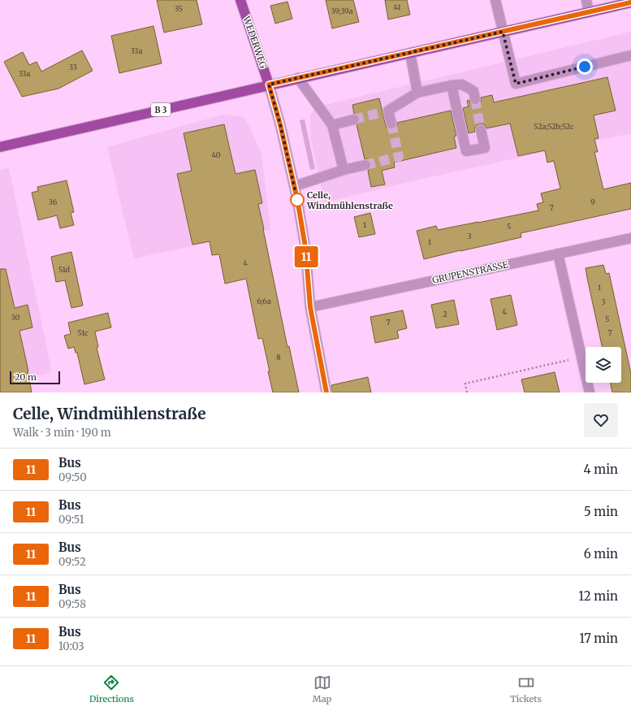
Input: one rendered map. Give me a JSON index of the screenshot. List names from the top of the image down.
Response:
{
  "streets": {
    "main road": ["WEDERWEG", "B 3"],
    "street": ["GRUPENSTRASSE"]
  },
  "crossings": [
    ["WEDERWEG", "B 3"]
  ],
  "places": ["Celle, Windmühlenstraße"],
  "lines": ["bus line 11"],
  "house_numbers": [
    "41",
    "35",
    "39;39a",
    "33a",
    "33",
    "33a",
    "52a;52b;52c",
    "40",
    "36",
    "9",
    "7",
    "1",
    "5",
    "3",
    "1",
    "4",
    "51d",
    "1",
    "6;6a",
    "3",
    "4",
    "2",
    "30",
    "5",
    "7",
    "51c",
    "7",
    "8"
  ],
  "scale_bar": "20 m",
  "page": {
    "on_map": "11",
    "scale": "20 m",
    "heading": ["Celle, Windmühlenstraße", "Walk · 3 min · 190 m"],
    "list": [
      {
        "mark": "11",
        "name": "Bus",
        "note": "09:50",
        "value": "4 min"
      },
      {
        "mark": "11",
        "name": "Bus",
        "note": "09:51",
        "value": "5 min"
      },
      {
        "mark": "11",
        "name": "Bus",
        "note": "09:52",
        "value": "6 min"
      },
      {
        "mark": "11",
        "name": "Bus",
        "note": "09:58",
        "value": "12 min"
      },
      {
        "mark": "11",
        "name": "Bus",
        "note": "10:03",
        "value": "17 min"
      }
    ],
    "tabs": ["Directions", "Map", "Tickets"]
  }
}
